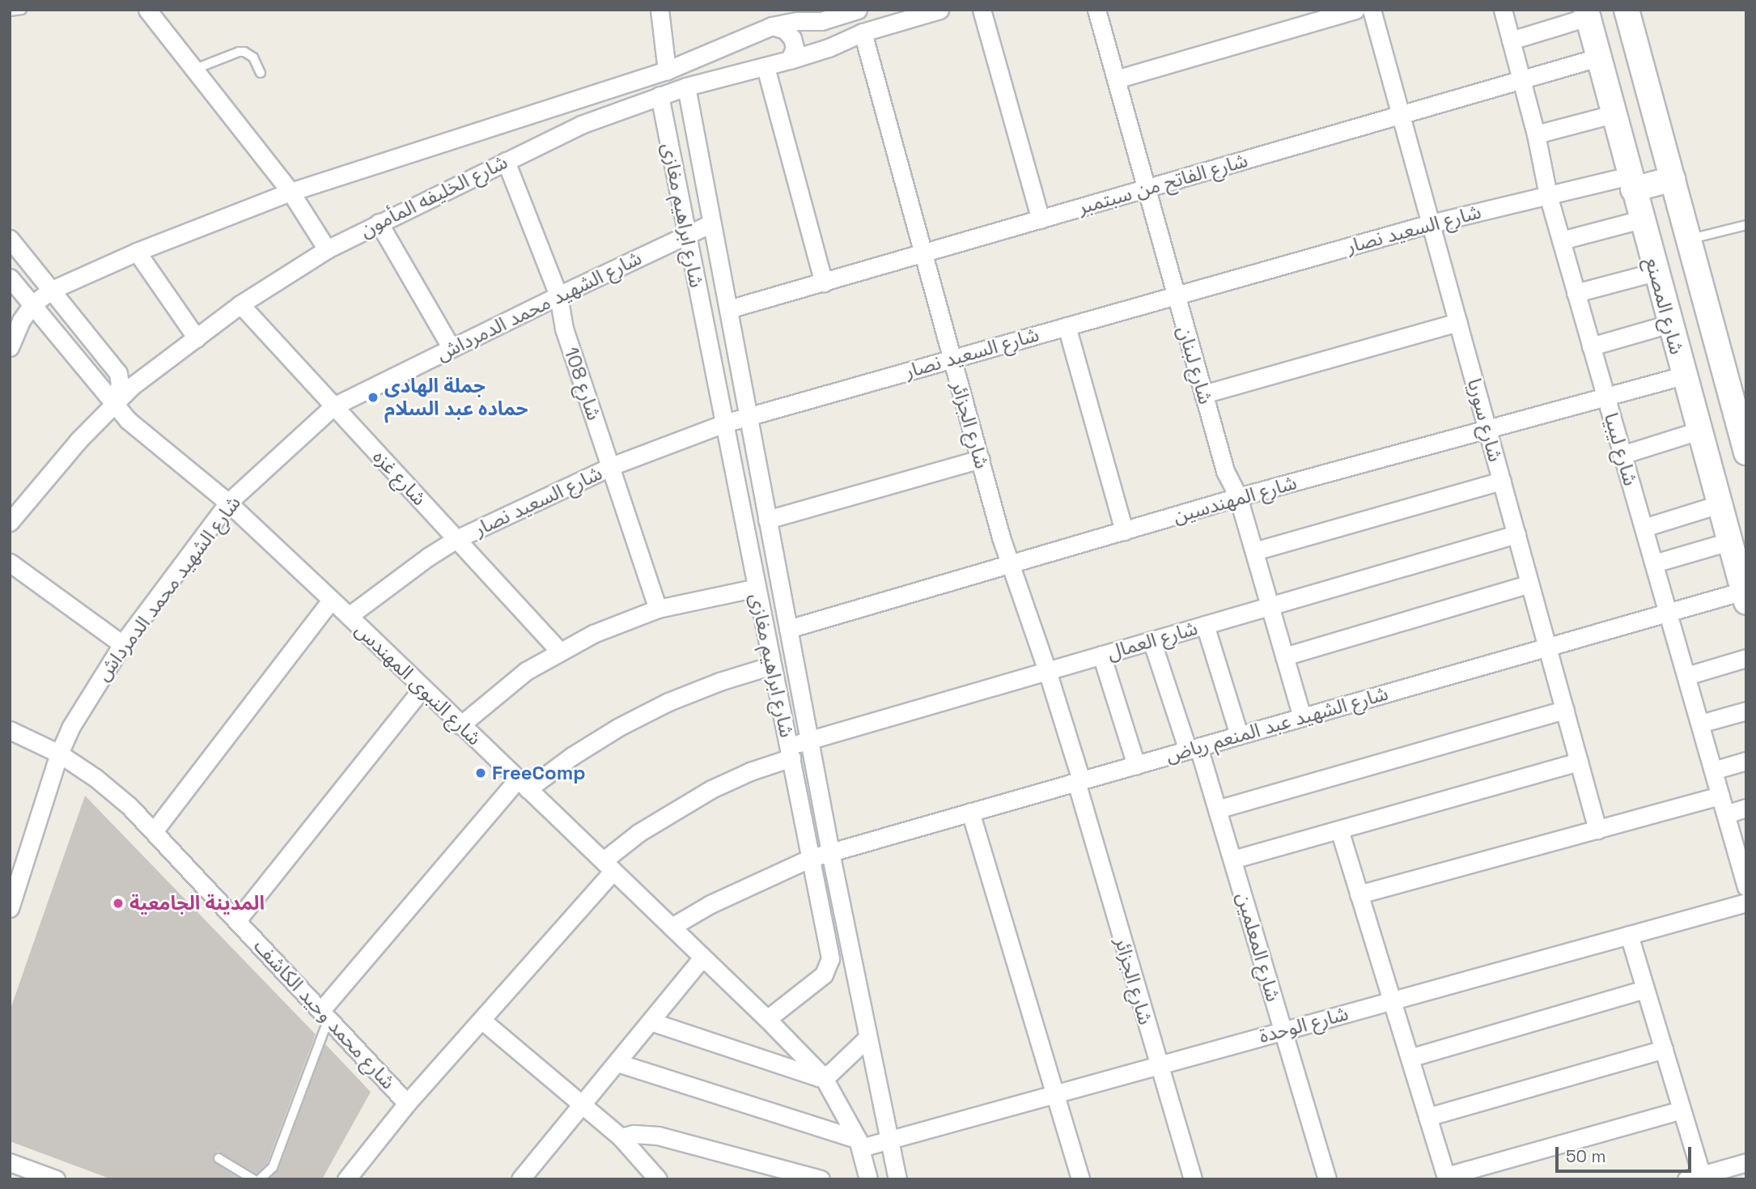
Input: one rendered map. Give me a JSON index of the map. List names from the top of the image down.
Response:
{
  "streets": {
    "main road": ["شارع المصنع"],
    "street": [
      "شارع الفاتح من سبتمبر",
      "شارع الخليفه المأمون",
      "شارع ابراهيم مغازى",
      "شارع السعيد نصار",
      "شارع الشهيد محمد الدمرداش",
      "شارع لبنان",
      "شارع 108",
      "شارع سوريا",
      "شارع الجزائر",
      "شارع ليبيا",
      "شارع غزه",
      "شارع المهندسين",
      "شارع العمال",
      "شارع النبوى المهندس",
      "شارع الشهيد عبد المنعم رياض",
      "شارع المعلمين",
      "شارع محمد وحيد الكاشف",
      "شارع الوحدة"
    ]
  },
  "crossings": [
    ["شارع الفاتح من سبتمبر", "شارع ابراهيم مغازى"],
    ["شارع الفاتح من سبتمبر", "شارع المصنع"],
    ["شارع الفاتح من سبتمبر", "شارع لبنان"],
    ["شارع الفاتح من سبتمبر", "شارع سوريا"],
    ["شارع الفاتح من سبتمبر", "شارع الجزائر"],
    ["شارع الفاتح من سبتمبر", "شارع ليبيا"],
    ["شارع الخليفه المأمون", "شارع ابراهيم مغازى"],
    ["شارع الخليفه المأمون", "شارع 108"],
    ["شارع الخليفه المأمون", "شارع الجزائر"],
    ["شارع الخليفه المأمون", "شارع غزه"],
    ["شارع الخليفه المأمون", "شارع النبوى المهندس"],
    ["شارع ابراهيم مغازى", "شارع السعيد نصار"],
    ["شارع ابراهيم مغازى", "شارع الشهيد محمد الدمرداش"],
    ["شارع ابراهيم مغازى", "شارع المهندسين"],
    ["شارع ابراهيم مغازى", "شارع العمال"],
    ["شارع ابراهيم مغازى", "شارع النبوى المهندس"],
    ["شارع ابراهيم مغازى", "شارع الشهيد عبد المنعم رياض"],
    ["شارع ابراهيم مغازى", "شارع الوحدة"],
    ["شارع السعيد نصار", "شارع المصنع"],
    ["شارع السعيد نصار", "شارع لبنان"],
    ["شارع السعيد نصار", "شارع 108"],
    ["شارع السعيد نصار", "شارع سوريا"],
    ["شارع السعيد نصار", "شارع الجزائر"],
    ["شارع السعيد نصار", "شارع ليبيا"],
    ["شارع السعيد نصار", "شارع غزه"],
    ["شارع السعيد نصار", "شارع النبوى المهندس"],
    ["شارع الشهيد محمد الدمرداش", "شارع 108"],
    ["شارع الشهيد محمد الدمرداش", "شارع غزه"],
    ["شارع الشهيد محمد الدمرداش", "شارع النبوى المهندس"],
    ["شارع الشهيد محمد الدمرداش", "شارع محمد وحيد الكاشف"],
    ["شارع المصنع", "شارع المهندسين"],
    ["شارع المصنع", "شارع الشهيد عبد المنعم رياض"],
    ["شارع لبنان", "شارع المهندسين"],
    ["شارع لبنان", "شارع العمال"],
    ["شارع لبنان", "شارع الشهيد عبد المنعم رياض"],
    ["شارع سوريا", "شارع المهندسين"],
    ["شارع سوريا", "شارع العمال"],
    ["شارع سوريا", "شارع الشهيد عبد المنعم رياض"],
    ["شارع الجزائر", "شارع المهندسين"],
    ["شارع الجزائر", "شارع العمال"],
    ["شارع الجزائر", "شارع الشهيد عبد المنعم رياض"],
    ["شارع الجزائر", "شارع الوحدة"],
    ["شارع ليبيا", "شارع المهندسين"],
    ["شارع ليبيا", "شارع الشهيد عبد المنعم رياض"],
    ["شارع العمال", "شارع النبوى المهندس"],
    ["شارع العمال", "شارع المعلمين"],
    ["شارع العمال", "شارع محمد وحيد الكاشف"],
    ["شارع النبوى المهندس", "شارع الشهيد عبد المنعم رياض"],
    ["شارع الشهيد عبد المنعم رياض", "شارع المعلمين"],
    ["شارع المعلمين", "شارع الوحدة"]
  ],
  "places": ["جملة الهادى حماده عبد السلام", "FreeComp", "المدينة الجامعية"],
  "scale_bar": "50 m"
}
